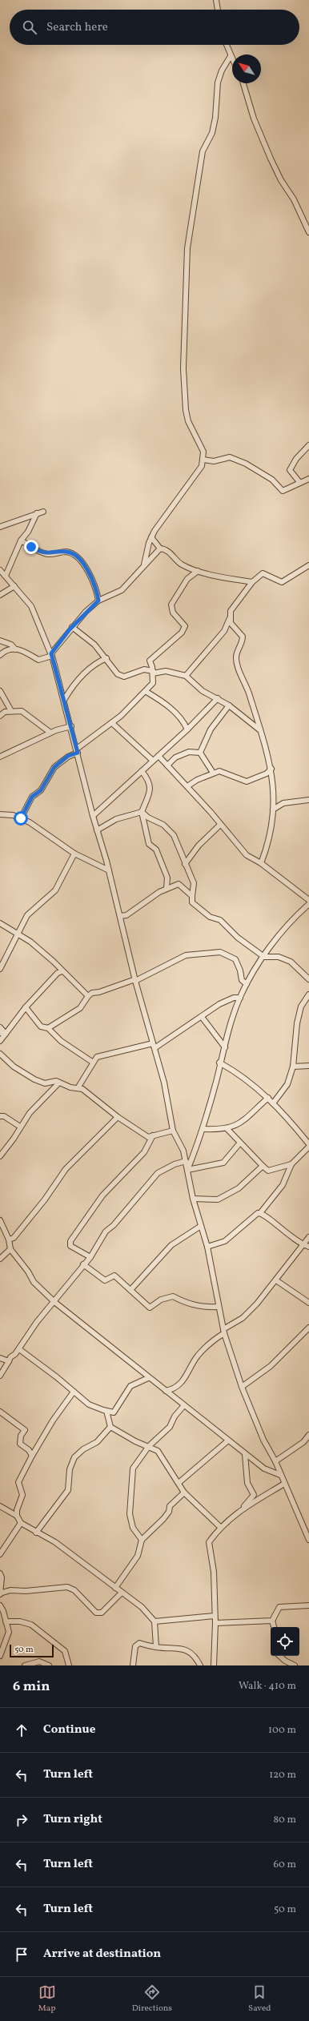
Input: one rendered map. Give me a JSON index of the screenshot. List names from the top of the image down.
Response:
{
  "scale_bar": "50 m",
  "north": "top left",
  "page": {
    "search": "Search here",
    "scale": "50 m",
    "heading": ["6 min", "Walk · 410 m"],
    "list": [
      ["Continue", "100 m"],
      ["Turn left", "120 m"],
      ["Turn right", "80 m"],
      ["Turn left", "60 m"],
      ["Turn left", "50 m"],
      "Arrive at destination"
    ],
    "nav": ["Map", "Directions", "Saved"]
  }
}
